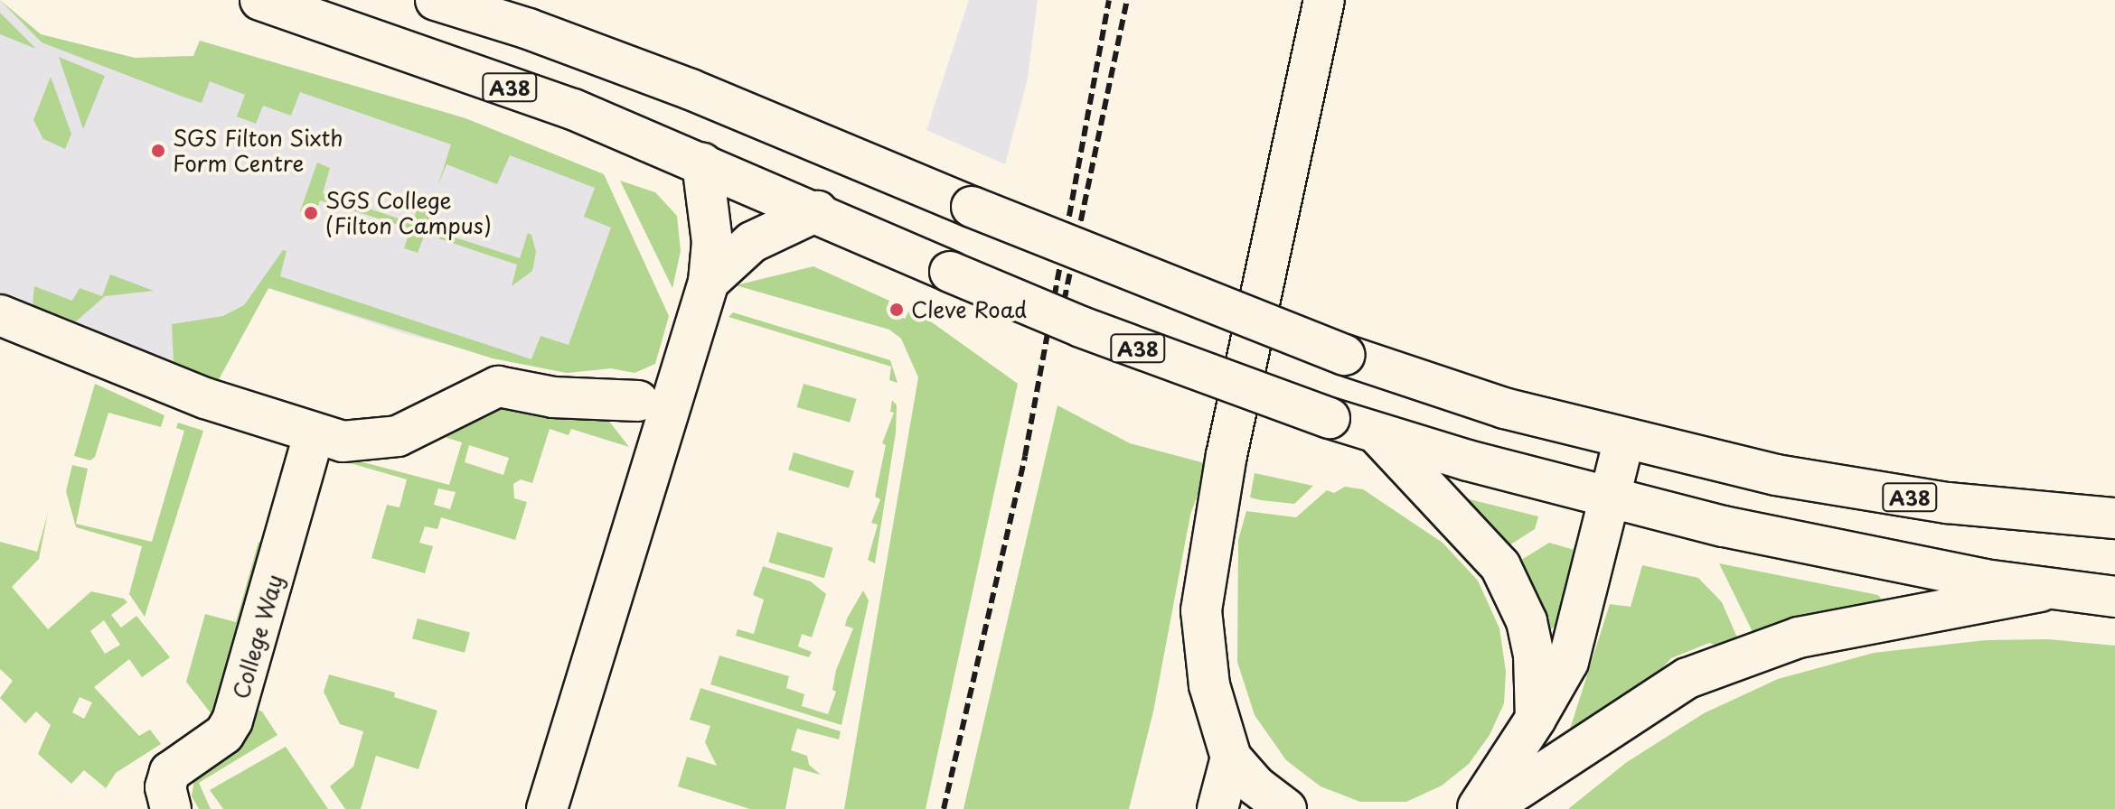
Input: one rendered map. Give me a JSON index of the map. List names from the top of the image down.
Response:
{
  "streets": {
    "street": ["A38", "College Way"]
  },
  "places": ["SGS Filton Sixth Form Centre", "SGS College (Filton Campus)", "Cleve Road"]
}
